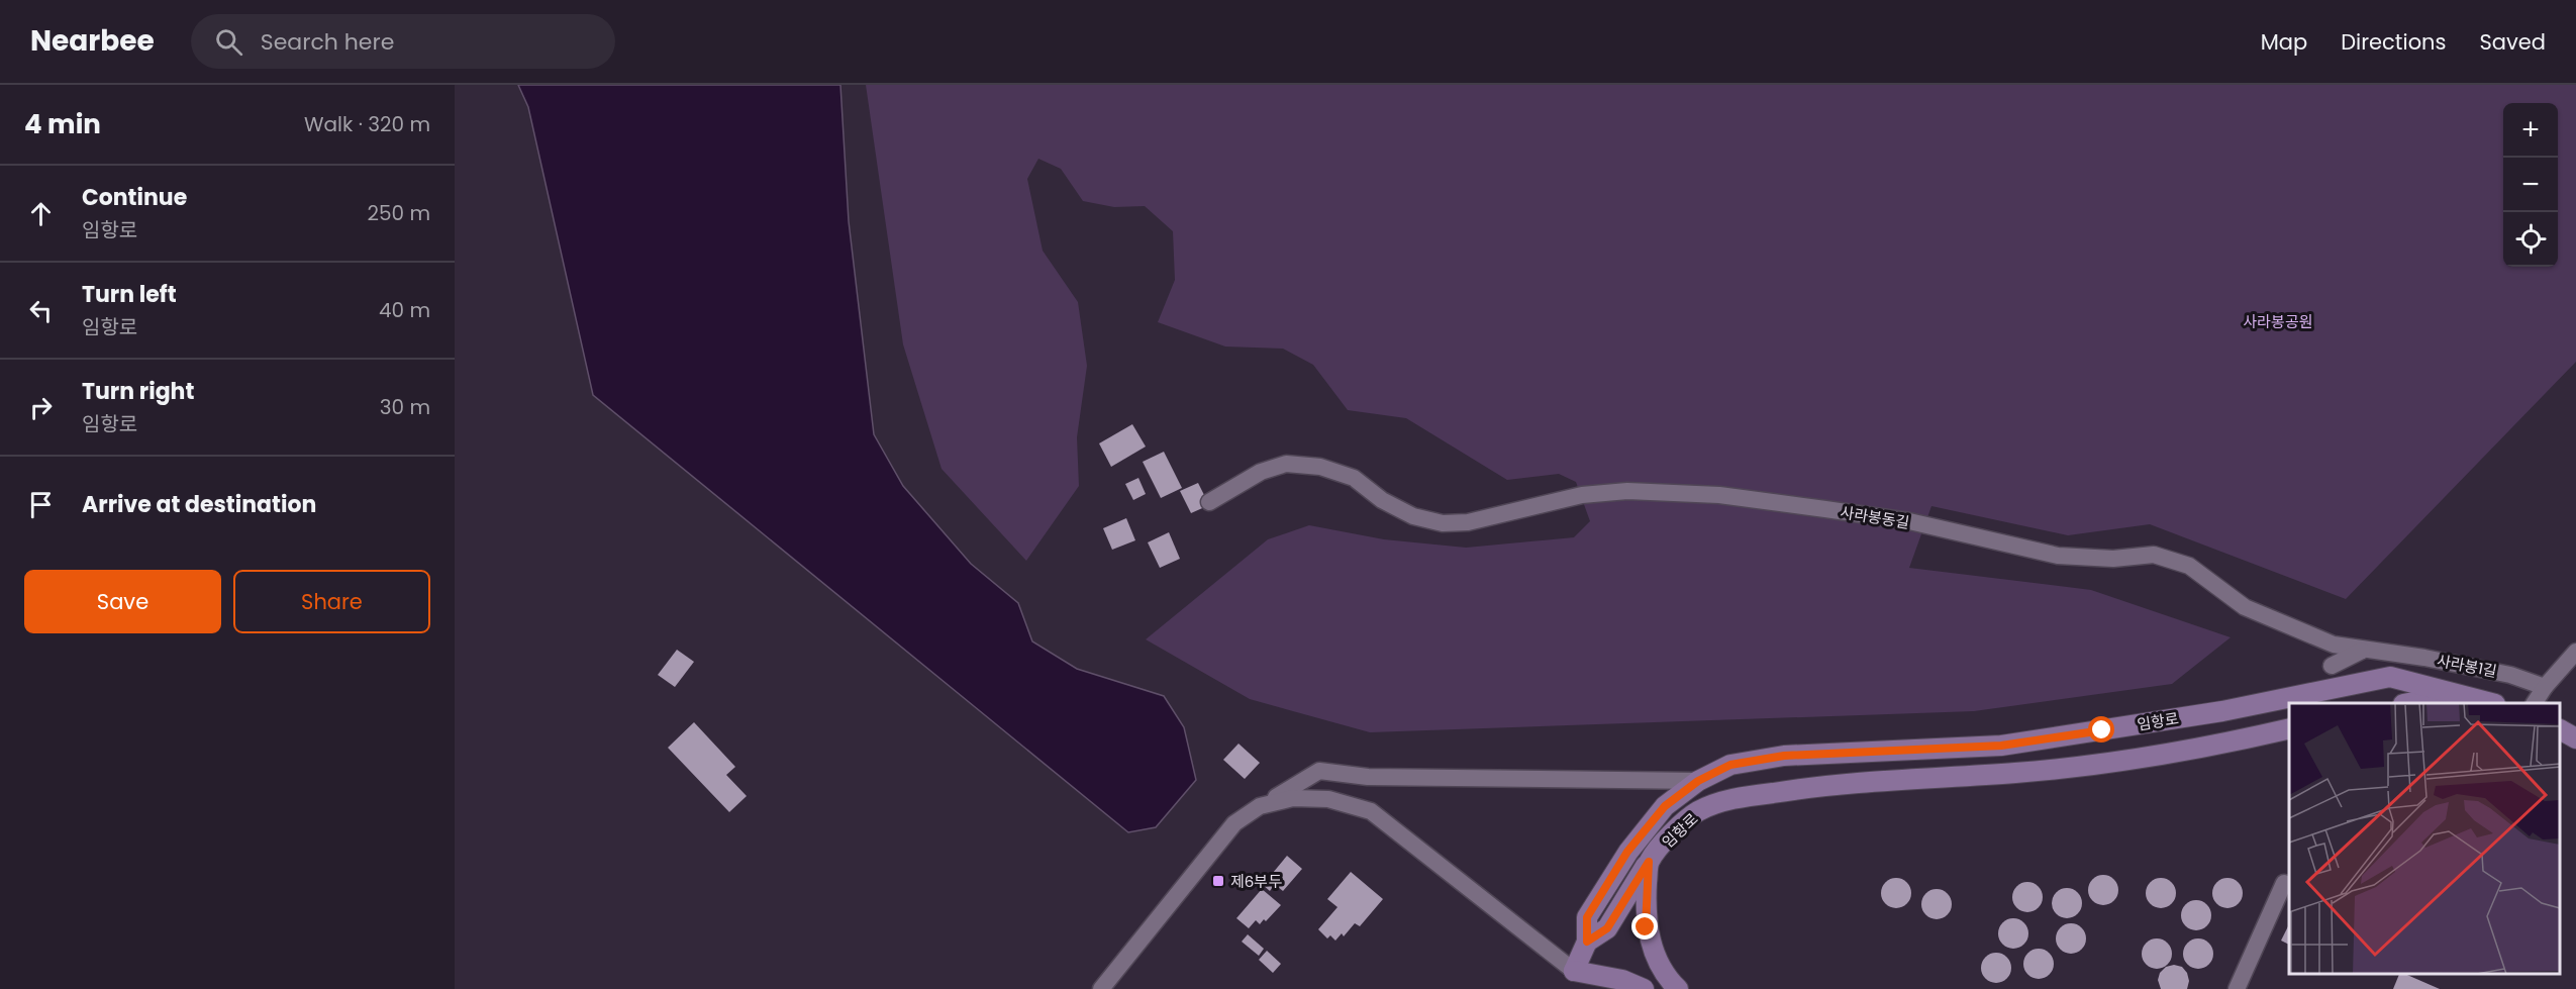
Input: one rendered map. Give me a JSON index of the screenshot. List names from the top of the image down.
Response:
{
  "streets": {
    "main road": ["임항로"],
    "street": ["사라봉동길", "사라봉1길"]
  },
  "crossings": [
    ["사라봉동길", "사라봉1길"]
  ],
  "parks": ["사라봉공원"],
  "places": {
    "transit": ["제6부두"]
  },
  "page": {
    "header": "Nearbee",
    "search": "Search here",
    "nav": ["Map", "Directions", "Saved"],
    "heading": ["4 min", "Walk · 320 m"],
    "map_buttons": ["+", "−"],
    "list": [
      ["Continue", "임항로", "250 m"],
      ["Turn left", "임항로", "40 m"],
      ["Turn right", "임항로", "30 m"],
      "Arrive at destination"
    ],
    "buttons": ["Save", "Share"]
  }
}
